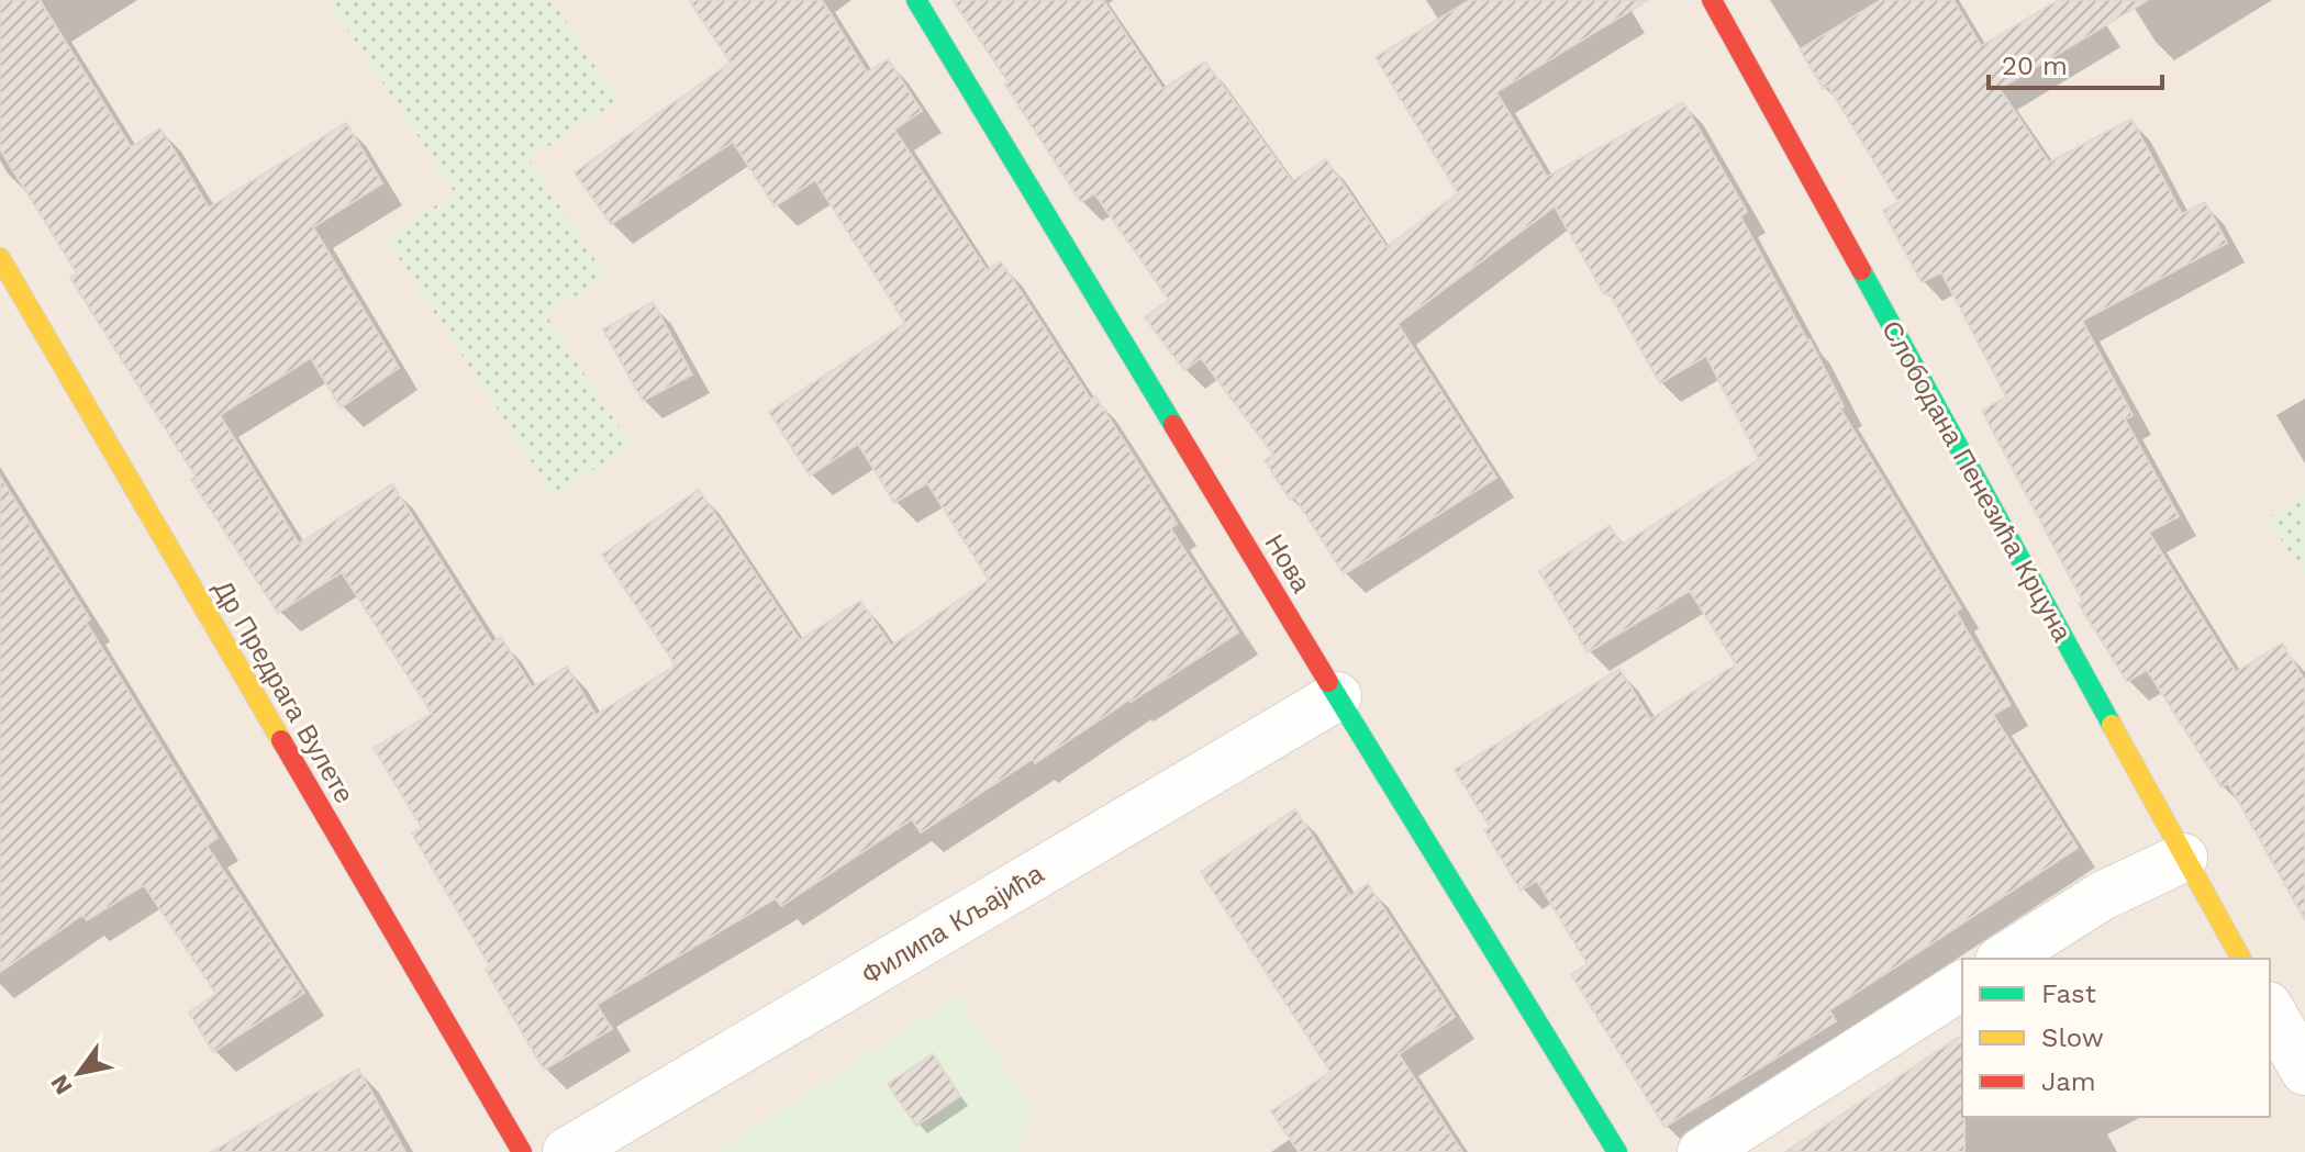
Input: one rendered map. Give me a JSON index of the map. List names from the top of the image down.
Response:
{
  "streets": {
    "street": [
      "Слободана Пенезића Крцуна",
      "Нова",
      "Др Предрага Вулете",
      "Филипа Кљајића"
    ]
  },
  "crossings": [
    ["Нова", "Филипа Кљајића"]
  ],
  "legend": ["Fast", "Slow", "Jam"],
  "scale_bar": "20 m",
  "north": "bottom left"
}
